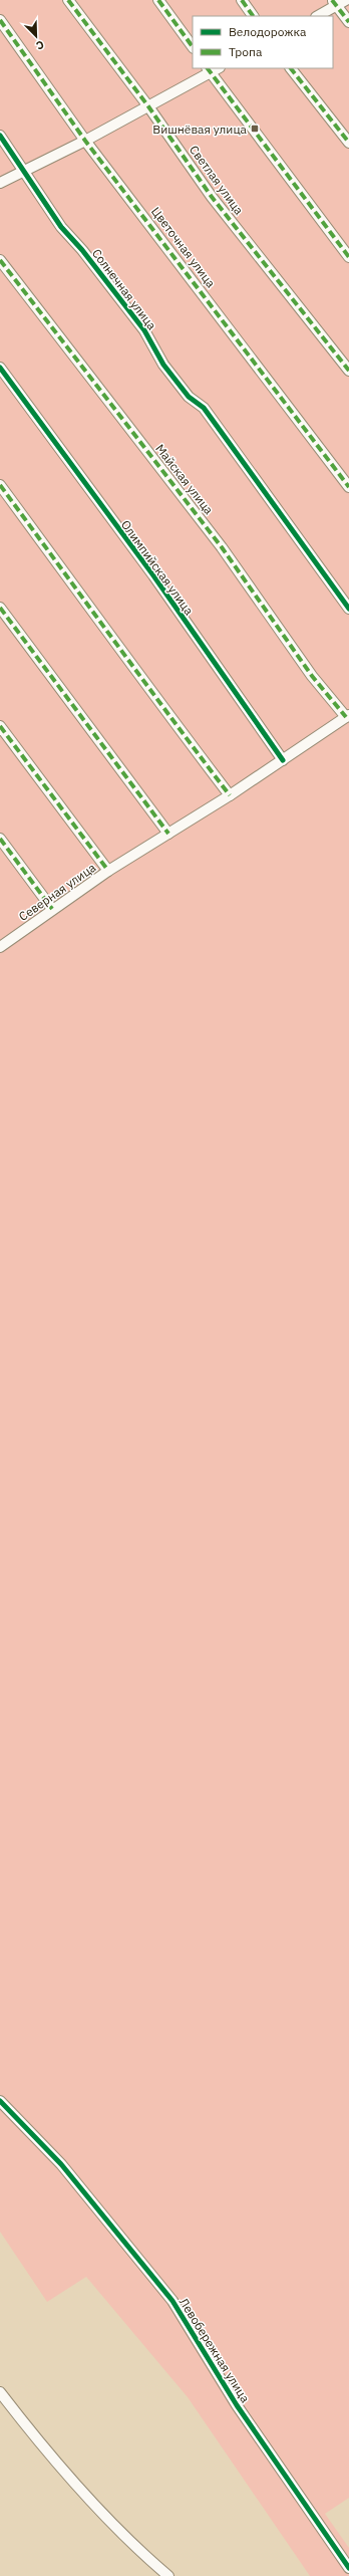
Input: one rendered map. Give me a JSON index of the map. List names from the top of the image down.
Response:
{
  "streets": {
    "street": [
      "Светлая улица",
      "Цветочная улица",
      "Солнечная улица",
      "Майская улица",
      "Олимпийская улица",
      "Северная улица",
      "Левобережная улица"
    ]
  },
  "crossings": [
    ["Майская улица", "Северная улица"],
    ["Олимпийская улица", "Северная улица"]
  ],
  "places": {
    "transit": ["Вишнёвая улица"]
  },
  "legend": ["Велодорожка", "Тропа"],
  "north": "bottom right"
}
